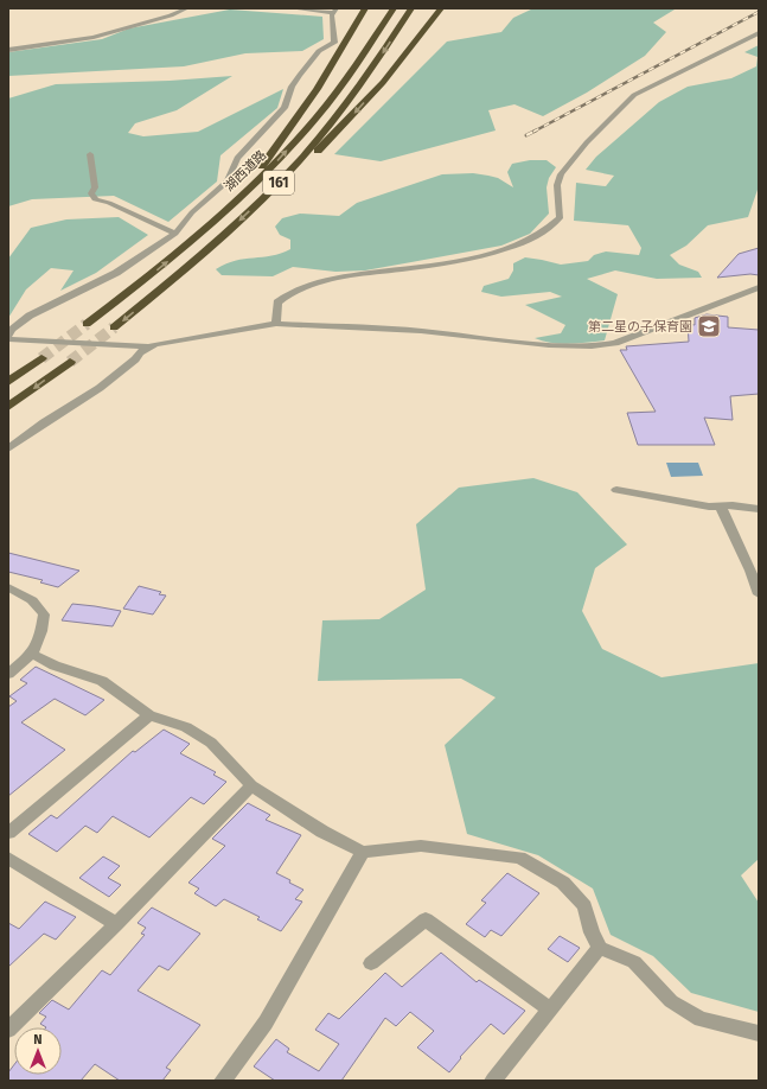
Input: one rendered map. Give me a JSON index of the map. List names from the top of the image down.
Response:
{
  "streets": {
    "highway": ["湖西道路", "161"]
  },
  "places": {
    "school or university": ["第二星の子保育園"]
  },
  "north": "top"
}
